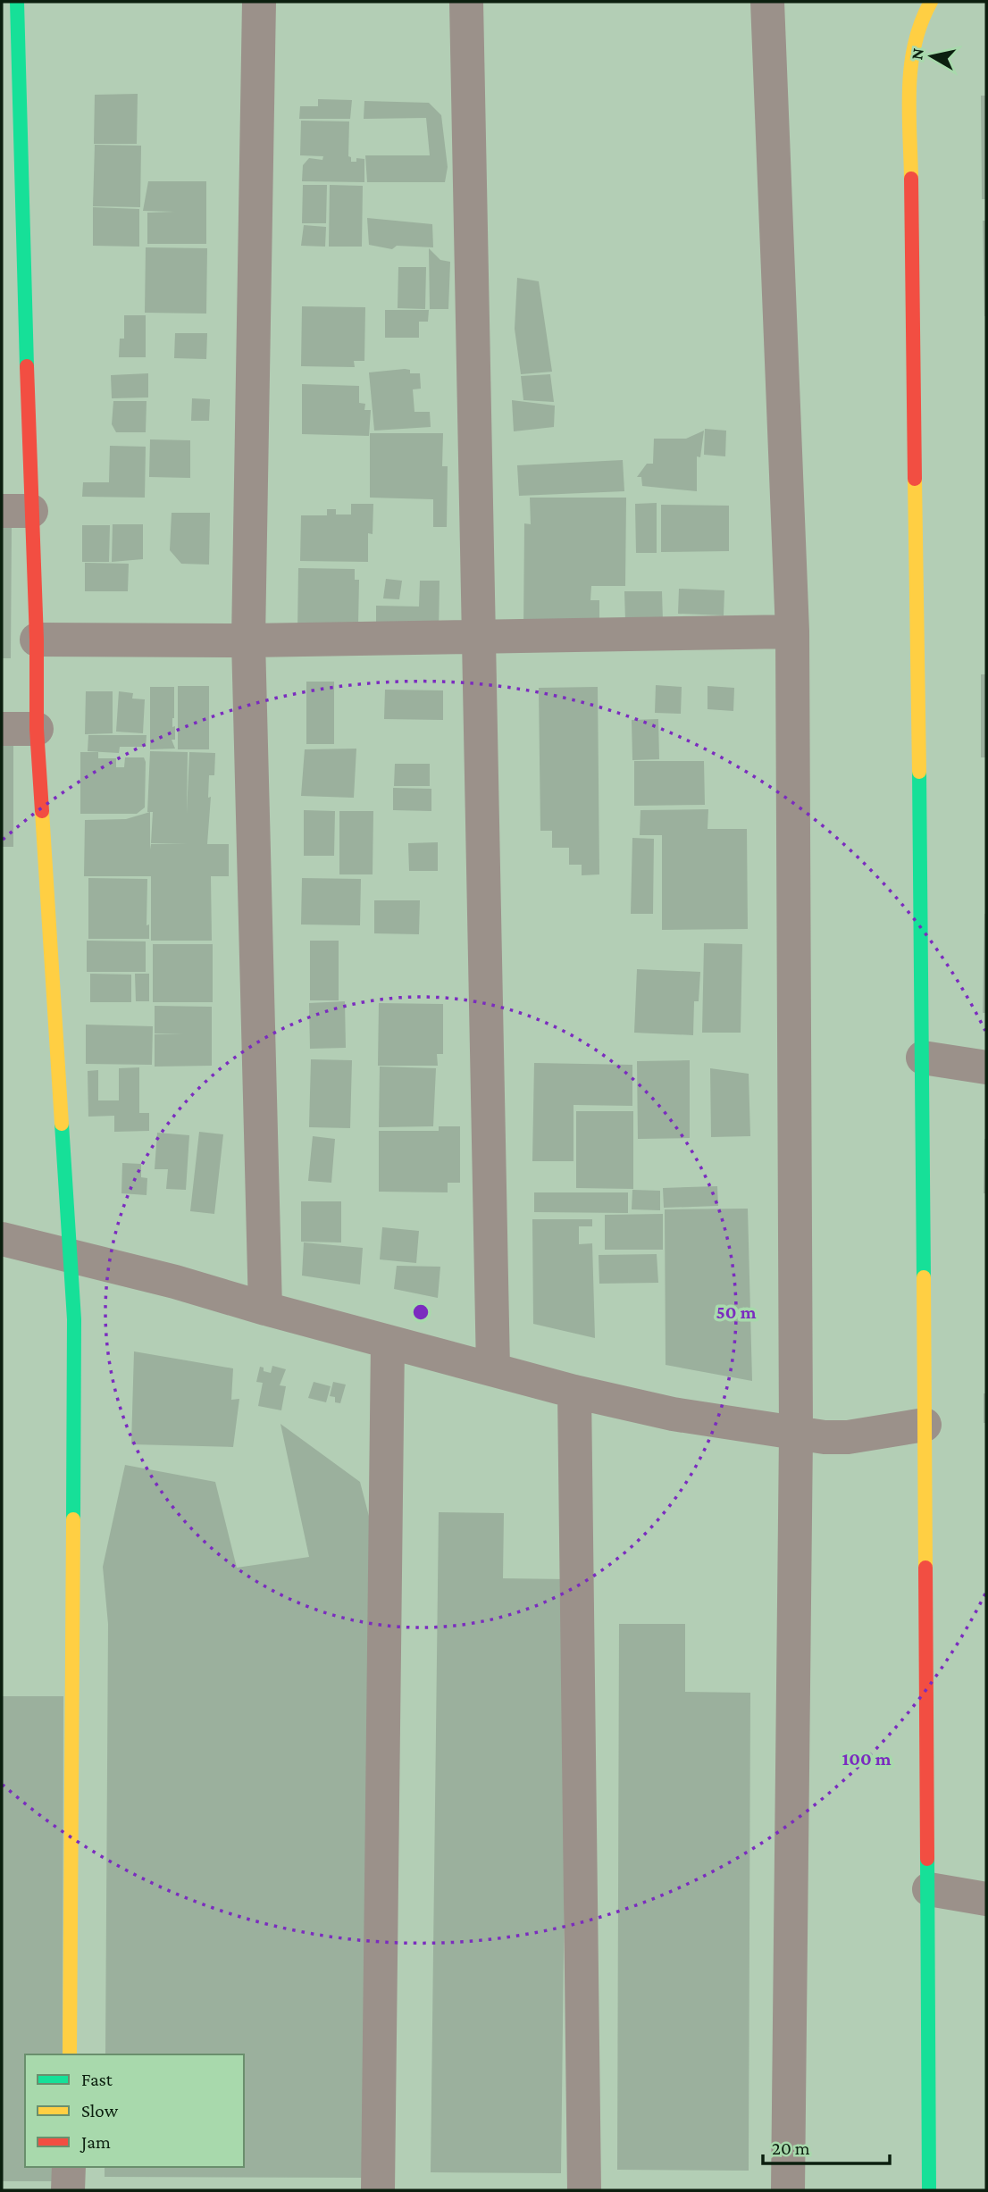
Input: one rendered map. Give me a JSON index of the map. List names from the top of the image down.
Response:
{
  "legend": ["Fast", "Slow", "Jam"],
  "scale_bar": "20 m",
  "north": "left",
  "rings": ["50 m", "100 m"]
}
